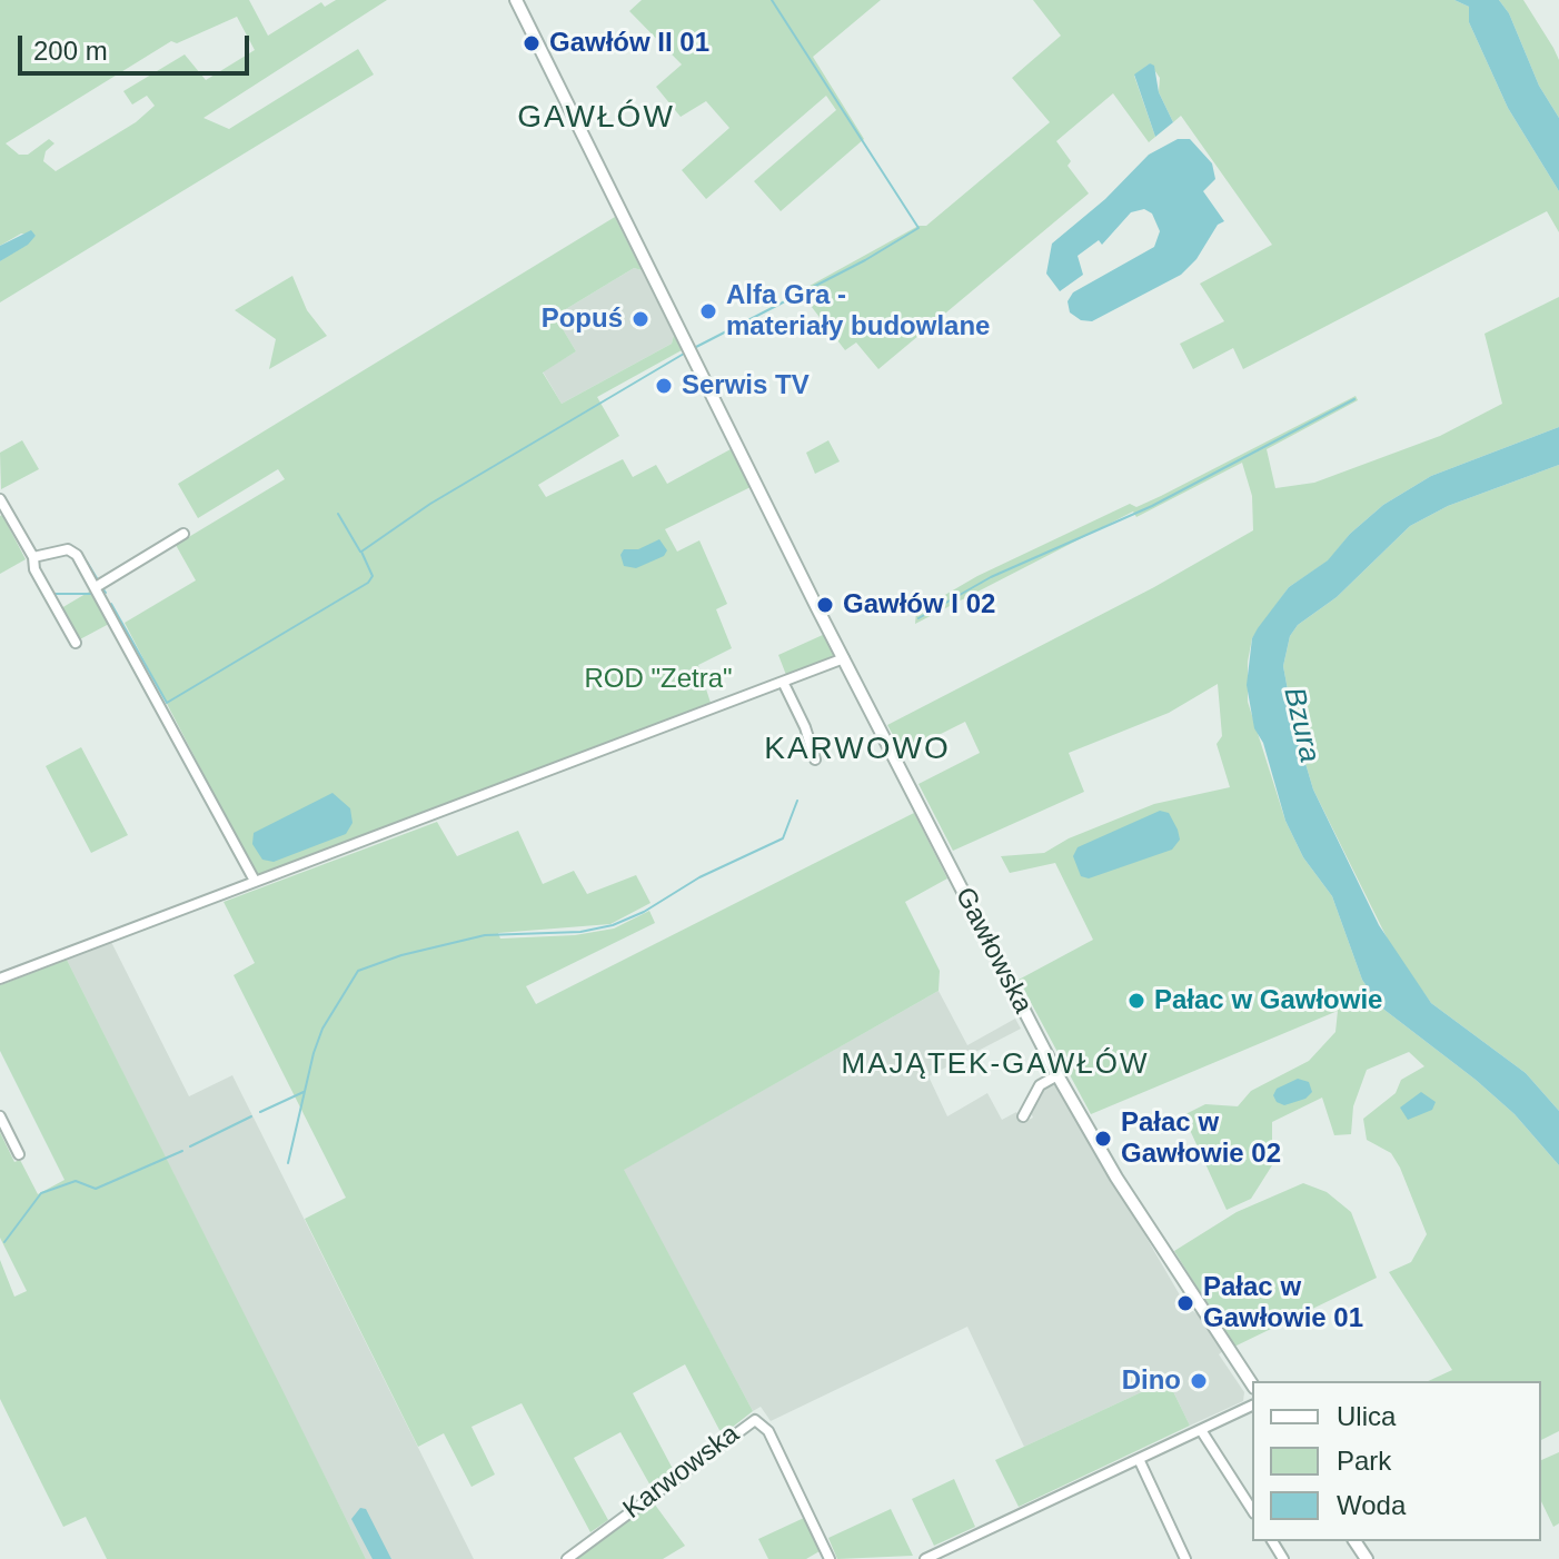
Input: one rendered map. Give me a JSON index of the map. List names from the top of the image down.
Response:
{
  "streets": {
    "street": ["Gawłowska", "Karwowska"]
  },
  "districts": ["GAWŁÓW", "KARWOWO", "MAJĄTEK-GAWŁÓW"],
  "water": ["Bzura"],
  "parks": ["ROD \"Zetra\""],
  "places": [
    "Gawłów II 01",
    "Alfa Gra - materiały budowlane",
    "Popuś",
    "Serwis TV",
    "Gawłów I 02",
    "Pałac w Gawłowie",
    "Pałac w Gawłowie 02",
    "Pałac w Gawłowie 01",
    "Dino"
  ],
  "legend": ["Ulica", "Park", "Woda"],
  "scale_bar": "200 m"
}
